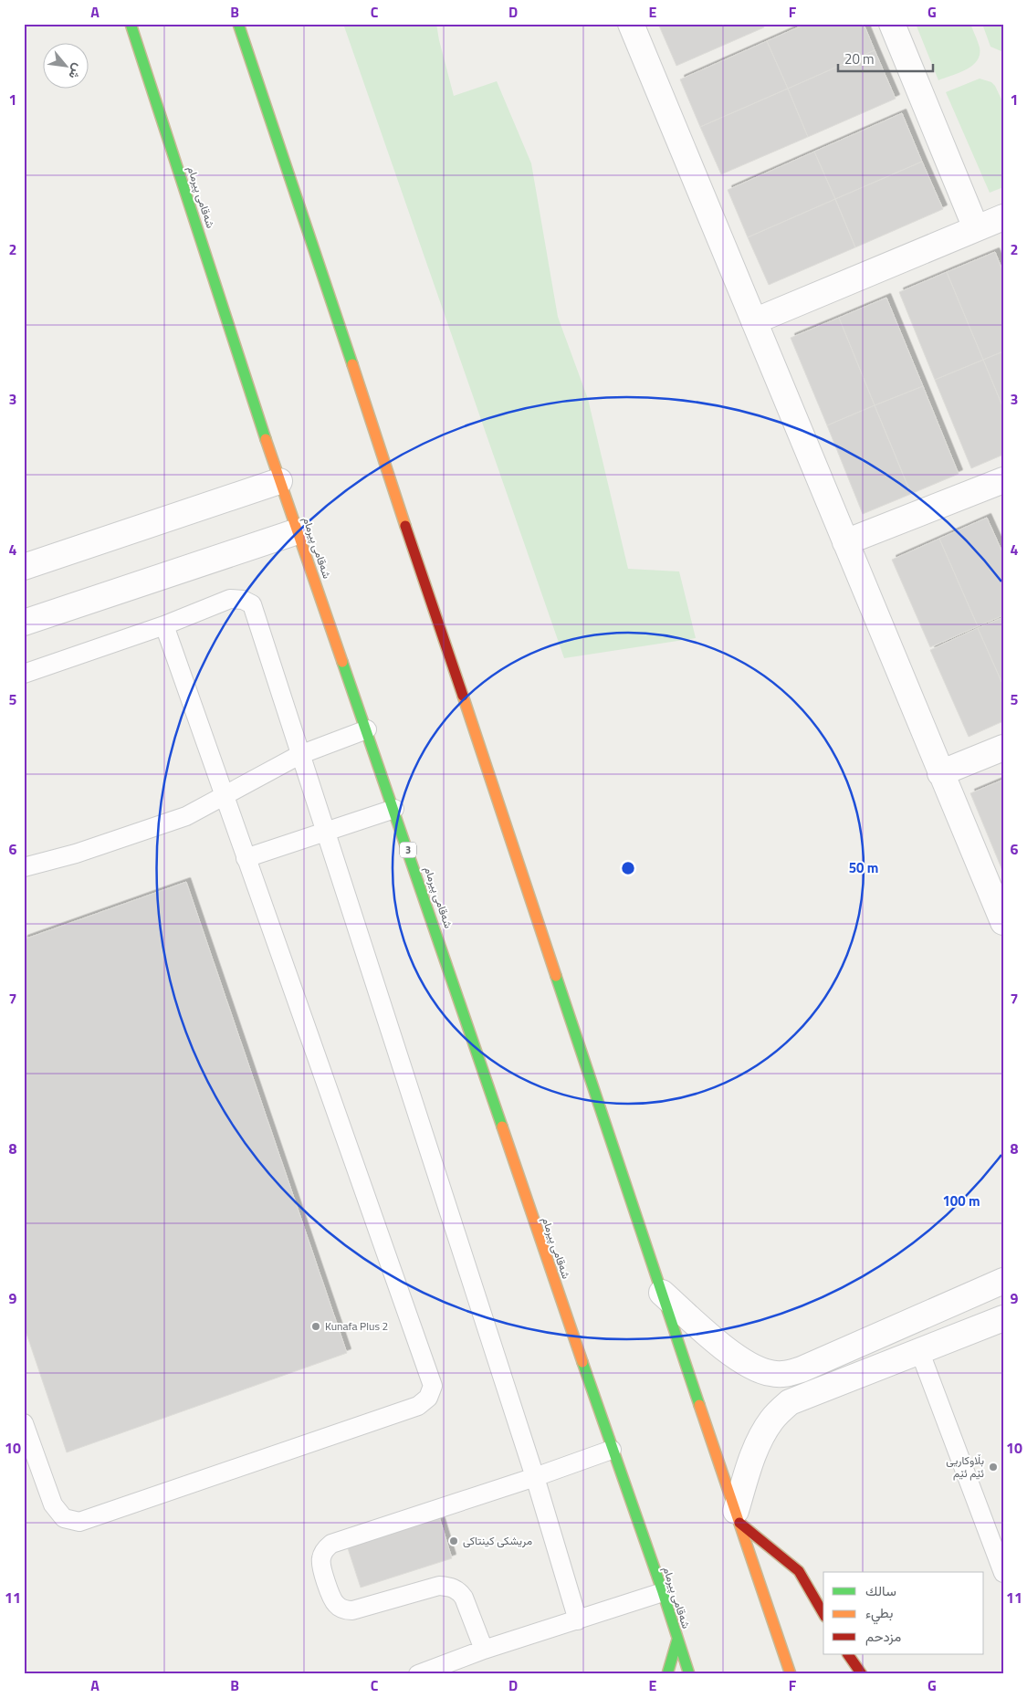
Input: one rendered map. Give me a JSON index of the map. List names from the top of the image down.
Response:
{
  "streets": {
    "highway": ["شەقامی پیرمام", "3"]
  },
  "places": ["Kunafa Plus 2", "بڵاوکاریی ئێم ئێم", "مریشکی کینتاکی"],
  "legend": ["سالك", "بطيء", "مزدحم"],
  "scale_bar": "20 m",
  "north": "bottom right",
  "grid": {
    "columns": [
      "A",
      "B",
      "C",
      "D",
      "E",
      "F",
      "G"
    ],
    "rows": [
      "1",
      "2",
      "3",
      "4",
      "5",
      "6",
      "7",
      "8",
      "9",
      "10",
      "11"
    ]
  },
  "rings": ["50 m", "100 m"]
}
